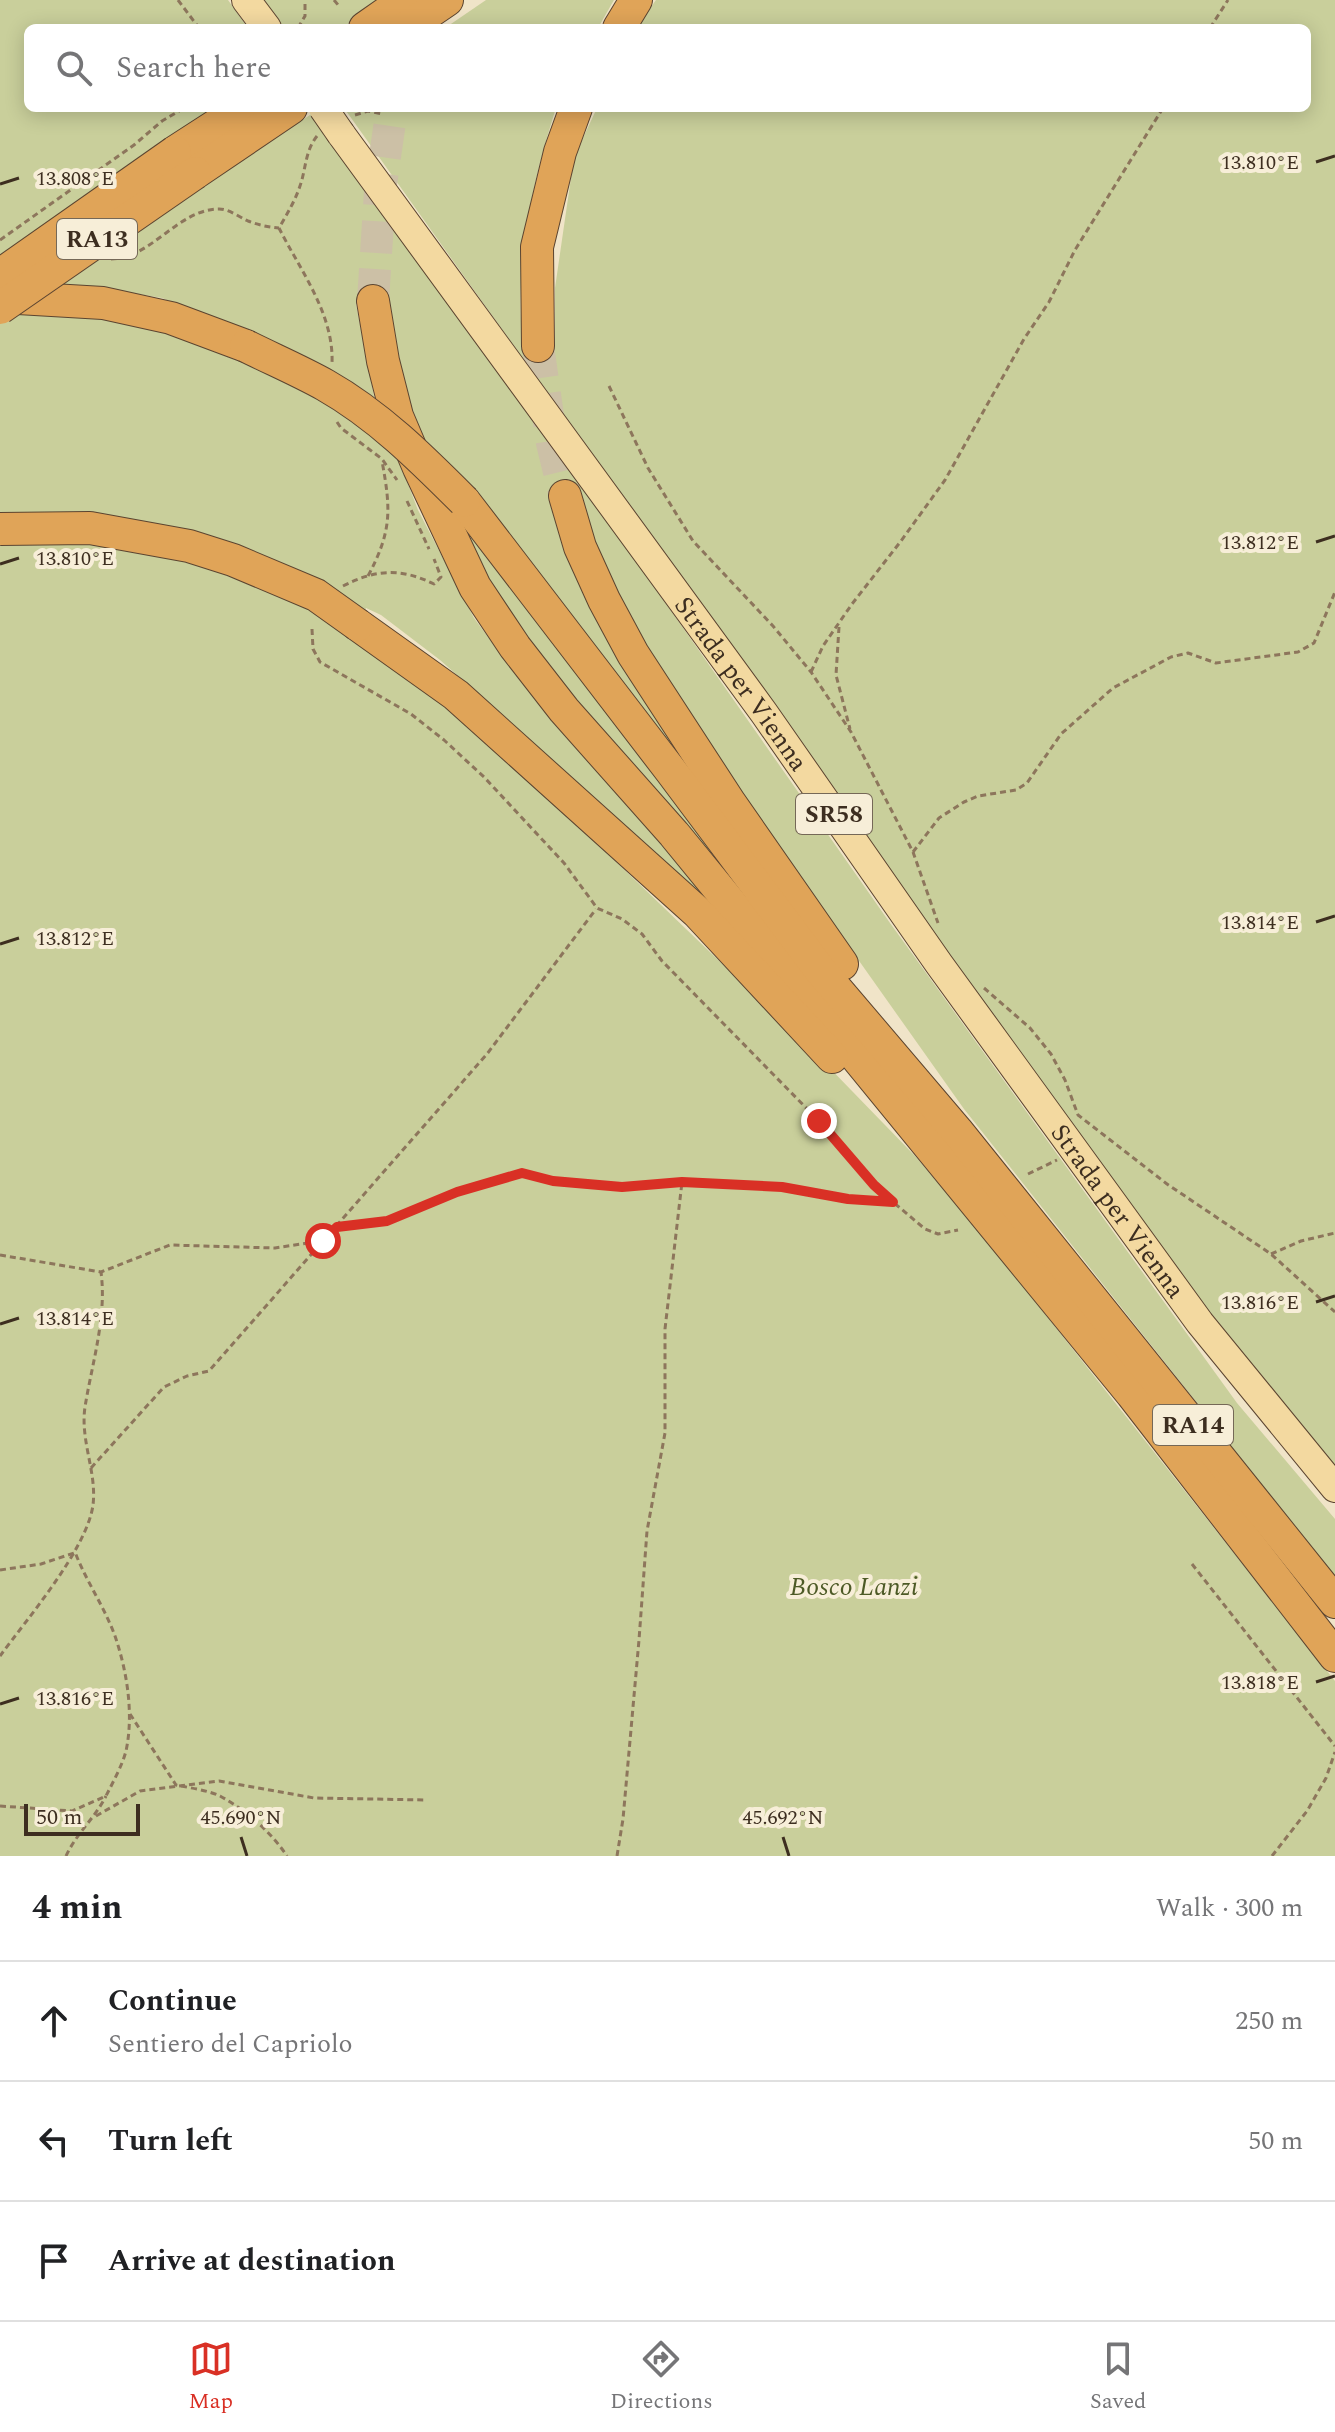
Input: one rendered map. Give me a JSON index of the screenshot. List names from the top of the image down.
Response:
{
  "streets": {
    "highway": ["RA13", "RA14"],
    "main road": ["Strada per Vienna", "SR58"]
  },
  "parks": ["Bosco Lanzi"],
  "scale_bar": "50 m",
  "page": {
    "search": "Search here",
    "scale": "50 m",
    "heading": ["4 min", "Walk · 300 m"],
    "list": [
      ["Continue", "Sentiero del Capriolo", "250 m"],
      ["Turn left", "50 m"],
      "Arrive at destination"
    ],
    "nav": ["Map", "Directions", "Saved"]
  },
  "coordinates": [
    "13.810°E",
    "13.808°E",
    "13.812°E",
    "13.814°E",
    "13.816°E",
    "13.818°E",
    "45.690°N",
    "45.692°N"
  ]
}
